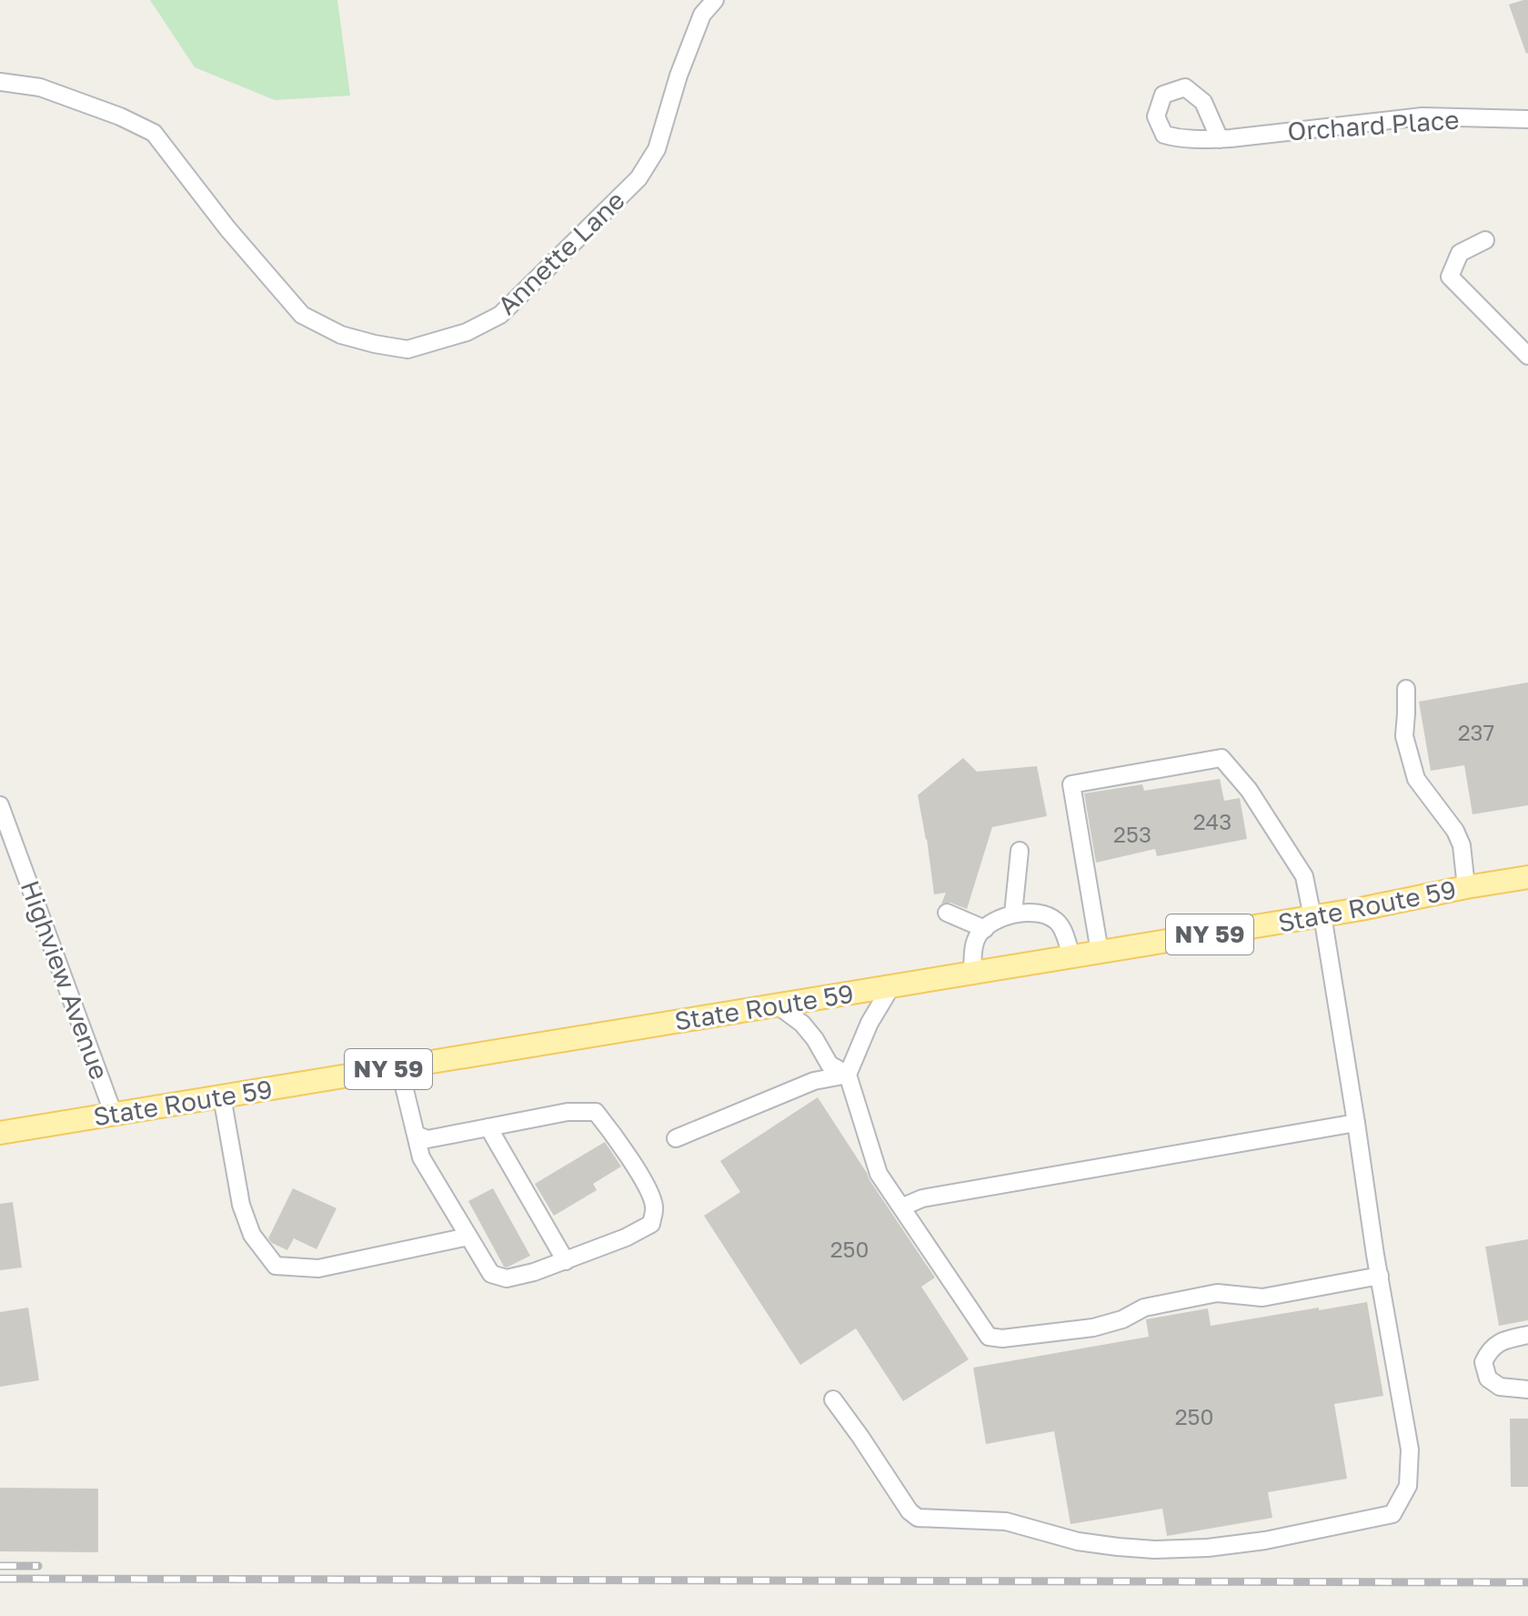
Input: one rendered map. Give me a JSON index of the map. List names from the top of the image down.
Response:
{
  "streets": {
    "main road": ["State Route 59", "NY 59"],
    "street": ["Orchard Place", "Annette Lane", "Highview Avenue"]
  },
  "crossings": [
    ["State Route 59", "Highview Avenue"]
  ],
  "house_numbers": [
    "237",
    "243",
    "253",
    "250",
    "250"
  ]
}
